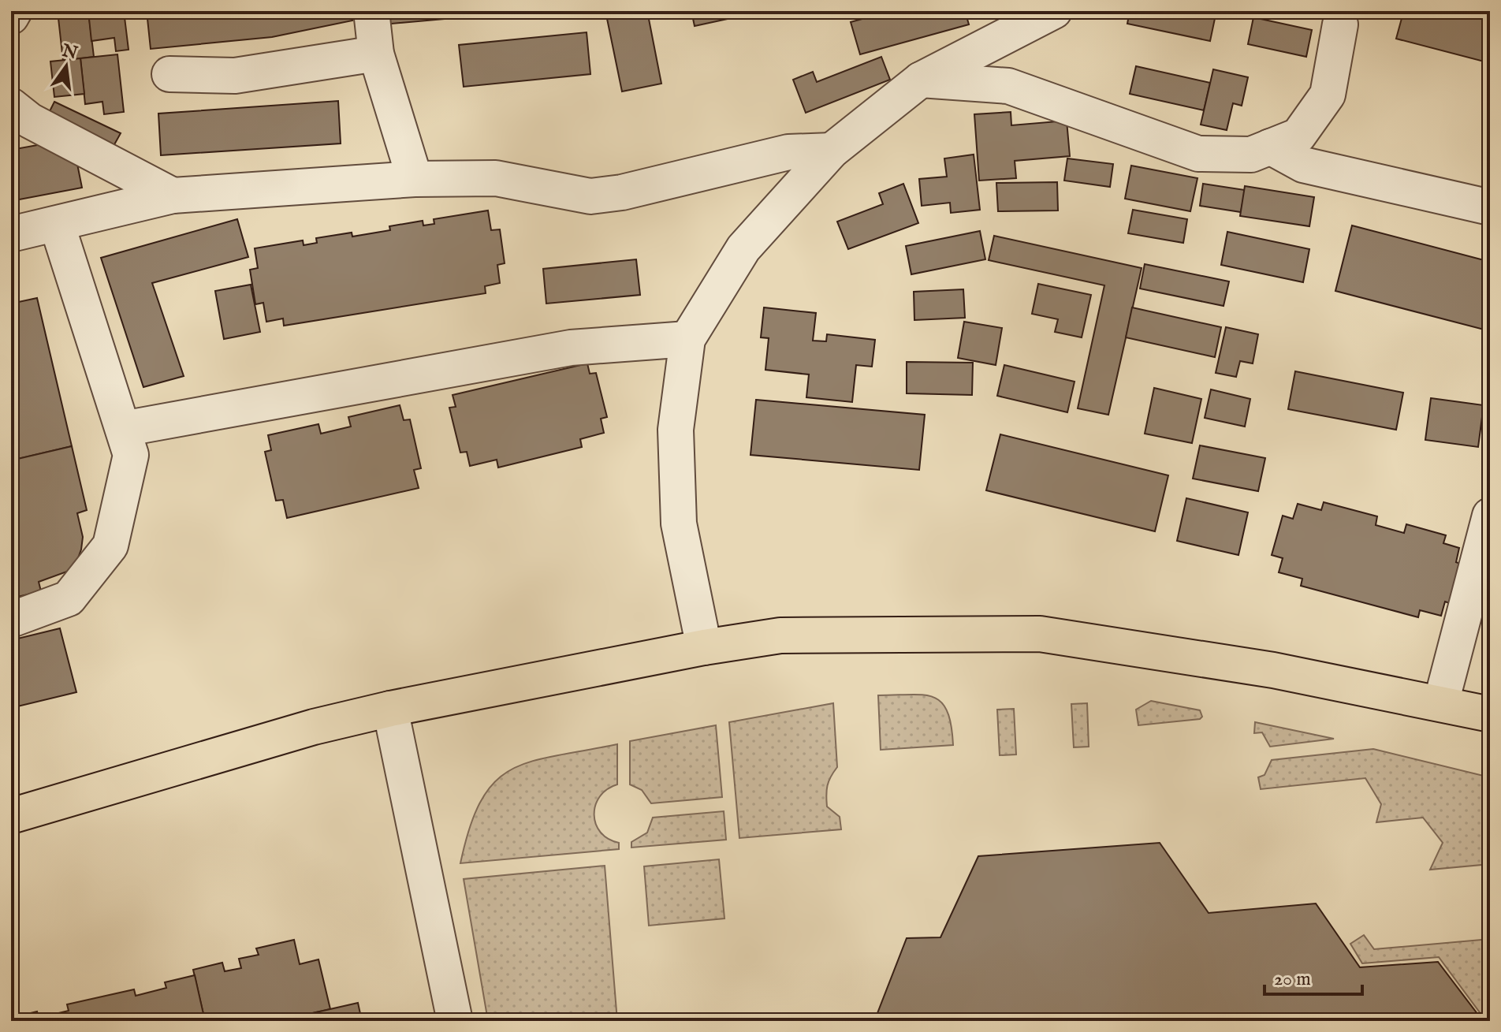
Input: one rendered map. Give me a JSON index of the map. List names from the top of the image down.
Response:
{
  "scale_bar": "20 m",
  "north": "top"
}
